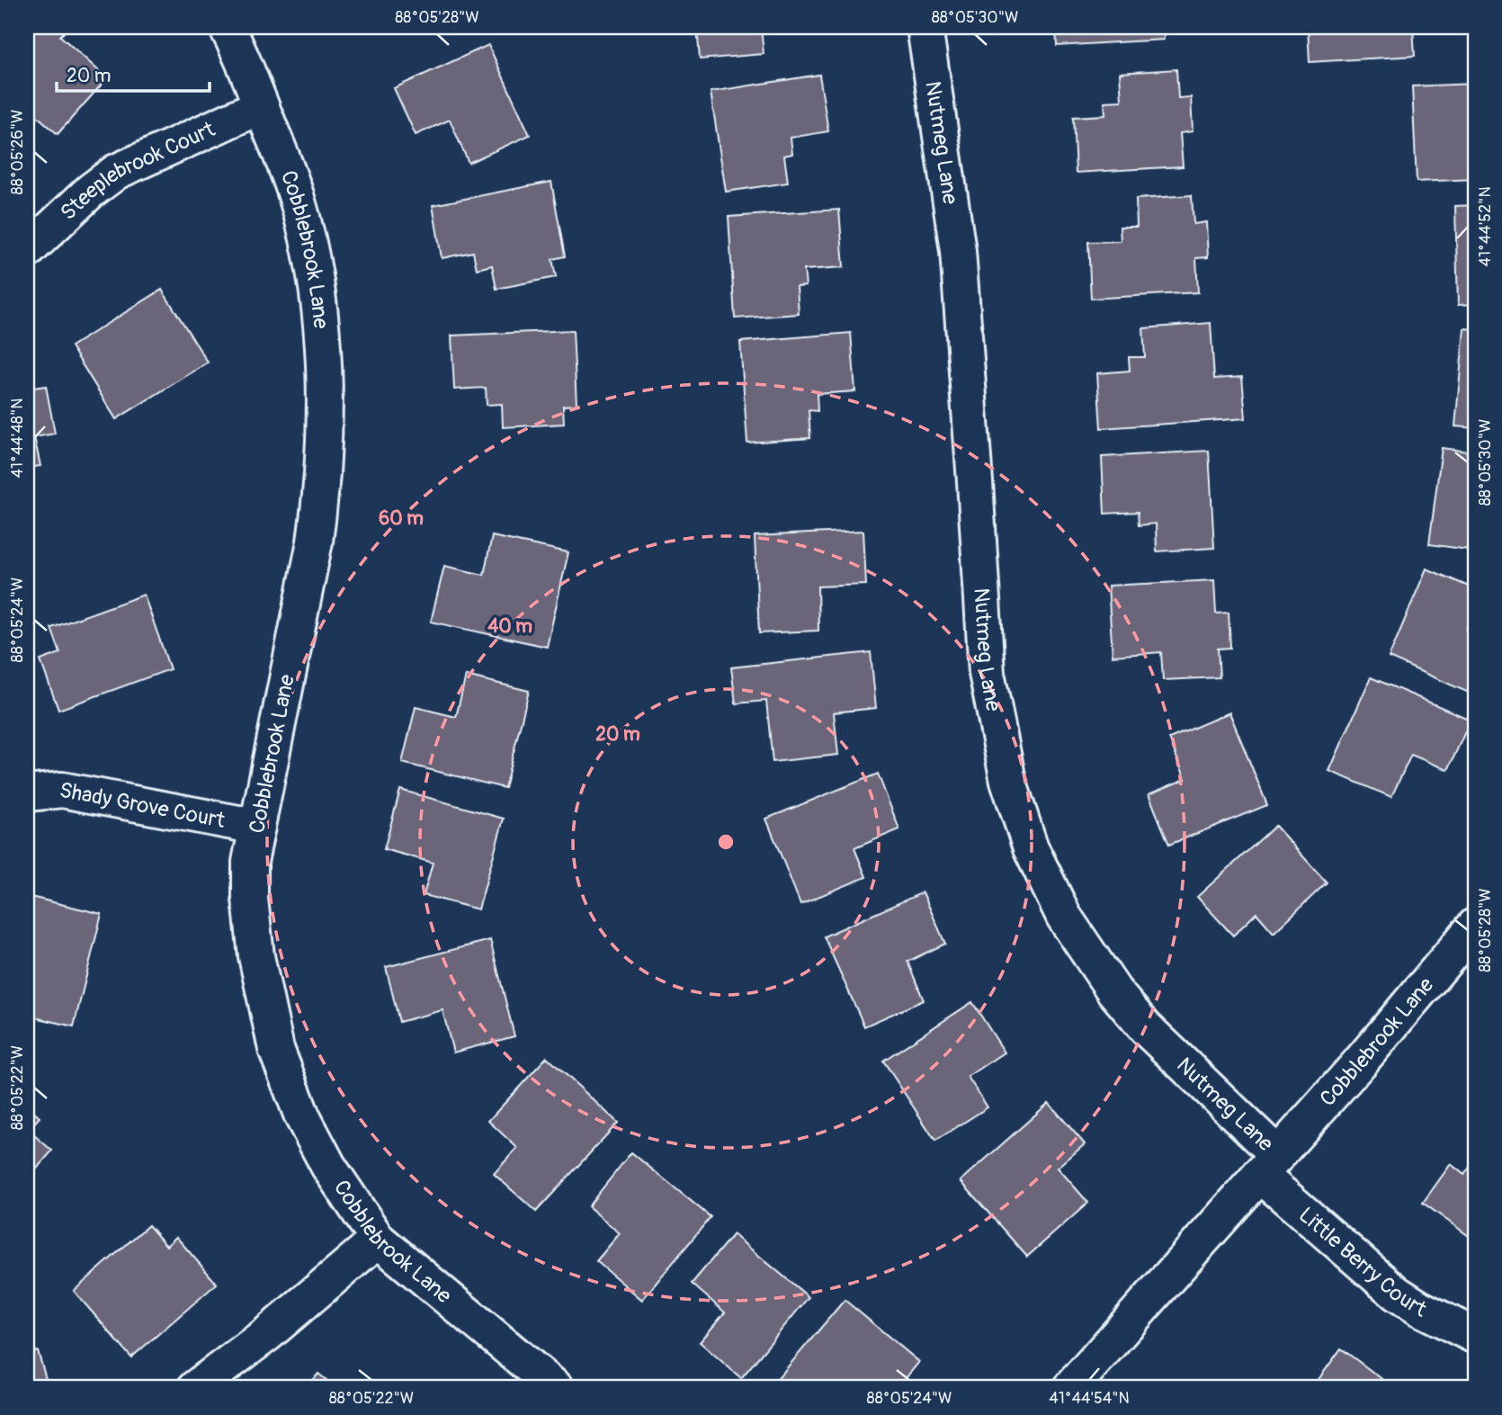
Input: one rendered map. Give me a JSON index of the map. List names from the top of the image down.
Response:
{
  "streets": {
    "street": [
      "Nutmeg Lane",
      "Steeplebrook Court",
      "Cobblebrook Lane",
      "Shady Grove Court",
      "Little Berry Court"
    ]
  },
  "crossings": [
    ["Nutmeg Lane", "Cobblebrook Lane"],
    ["Nutmeg Lane", "Little Berry Court"],
    ["Steeplebrook Court", "Cobblebrook Lane"],
    ["Cobblebrook Lane", "Shady Grove Court"],
    ["Cobblebrook Lane", "Little Berry Court"]
  ],
  "scale_bar": "20 m",
  "coordinates": [
    "88°05'28\"W",
    "88°05'30\"W",
    "88°05'26\"W",
    "41°44'52\"N",
    "41°44'48\"N",
    "88°05'24\"W",
    "88°05'22\"W",
    "41°44'54\"N"
  ],
  "rings": ["60 m", "40 m", "20 m"]
}
